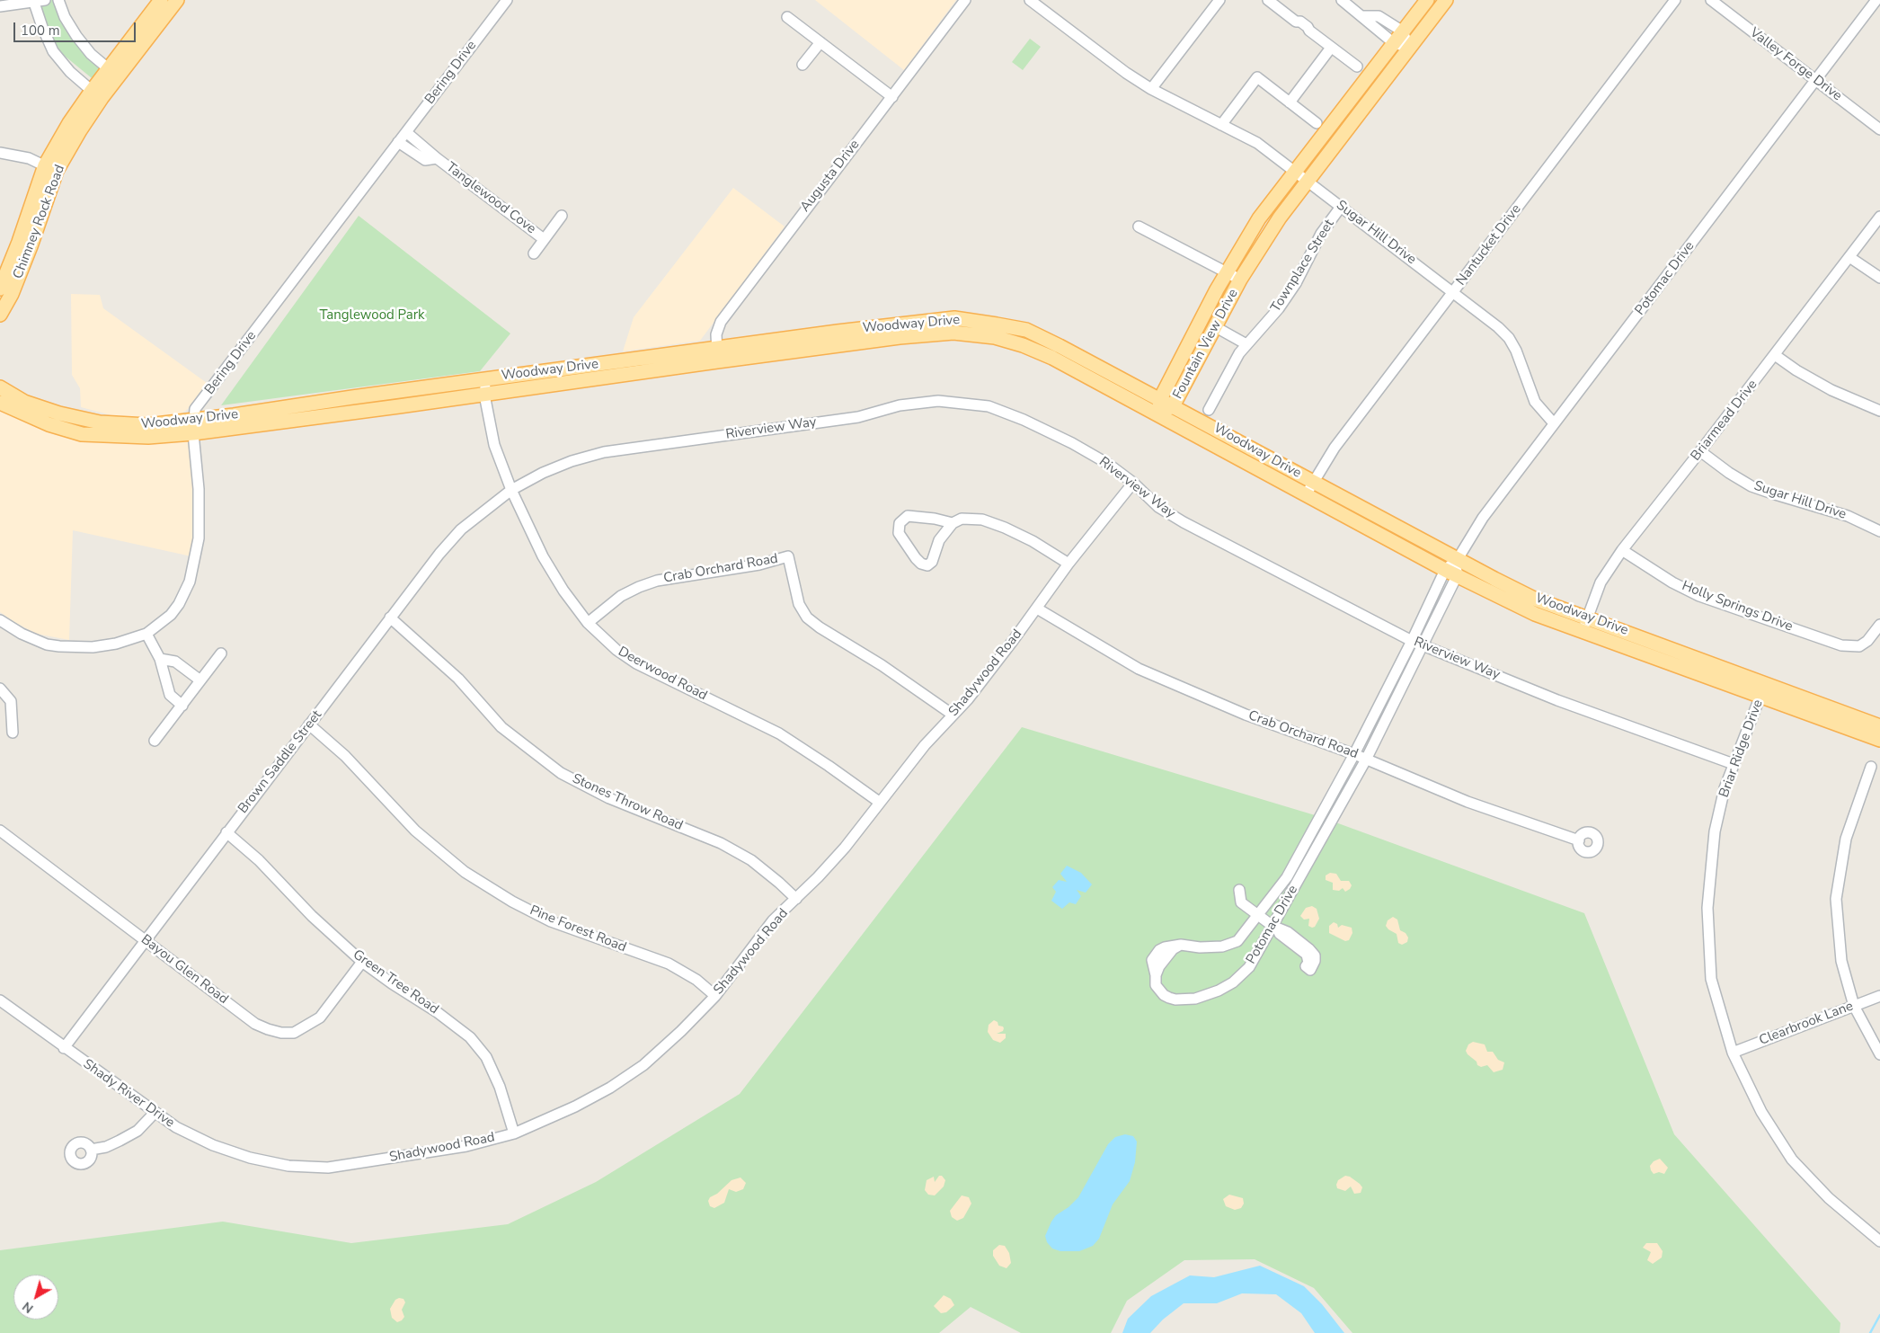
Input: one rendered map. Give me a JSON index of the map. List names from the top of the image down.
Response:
{
  "streets": {
    "main road": ["Chimney Rock Road", "Woodway Drive", "Fountain View Drive"],
    "street": [
      "Valley Forge Drive",
      "Bering Drive",
      "Augusta Drive",
      "Tanglewood Cove",
      "Sugar Hill Drive",
      "Nantucket Drive",
      "Townplace Street",
      "Potomac Drive",
      "Briarmead Drive",
      "Riverview Way",
      "Crab Orchard Road",
      "Holly Springs Drive",
      "Shadywood Road",
      "Deerwood Road",
      "Briar Ridge Drive",
      "Brown Saddle Street",
      "Stones Throw Road",
      "Pine Forest Road",
      "Bayou Glen Road",
      "Green Tree Road",
      "Clearbrook Lane",
      "Shady River Drive"
    ]
  },
  "crossings": [
    ["Valley Forge Drive", "Potomac Drive"],
    ["Bering Drive", "Tanglewood Cove"],
    ["Bering Drive", "Woodway Drive"],
    ["Augusta Drive", "Woodway Drive"],
    ["Sugar Hill Drive", "Nantucket Drive"],
    ["Sugar Hill Drive", "Townplace Street"],
    ["Sugar Hill Drive", "Potomac Drive"],
    ["Sugar Hill Drive", "Fountain View Drive"],
    ["Sugar Hill Drive", "Briarmead Drive"],
    ["Nantucket Drive", "Woodway Drive"],
    ["Potomac Drive", "Woodway Drive"],
    ["Potomac Drive", "Riverview Way"],
    ["Potomac Drive", "Crab Orchard Road"],
    ["Woodway Drive", "Fountain View Drive"],
    ["Woodway Drive", "Briarmead Drive"],
    ["Woodway Drive", "Deerwood Road"],
    ["Woodway Drive", "Briar Ridge Drive"],
    ["Briarmead Drive", "Holly Springs Drive"],
    ["Riverview Way", "Shadywood Road"],
    ["Riverview Way", "Deerwood Road"],
    ["Riverview Way", "Briar Ridge Drive"],
    ["Riverview Way", "Brown Saddle Street"],
    ["Crab Orchard Road", "Shadywood Road"],
    ["Crab Orchard Road", "Deerwood Road"],
    ["Shadywood Road", "Deerwood Road"],
    ["Shadywood Road", "Stones Throw Road"],
    ["Shadywood Road", "Pine Forest Road"],
    ["Shadywood Road", "Green Tree Road"],
    ["Shadywood Road", "Shady River Drive"],
    ["Deerwood Road", "Brown Saddle Street"],
    ["Briar Ridge Drive", "Clearbrook Lane"],
    ["Brown Saddle Street", "Stones Throw Road"],
    ["Brown Saddle Street", "Pine Forest Road"],
    ["Brown Saddle Street", "Bayou Glen Road"],
    ["Brown Saddle Street", "Green Tree Road"],
    ["Brown Saddle Street", "Shady River Drive"],
    ["Bayou Glen Road", "Green Tree Road"]
  ],
  "parks": ["Tanglewood Park"],
  "scale_bar": "100 m",
  "north": "bottom left"
}
